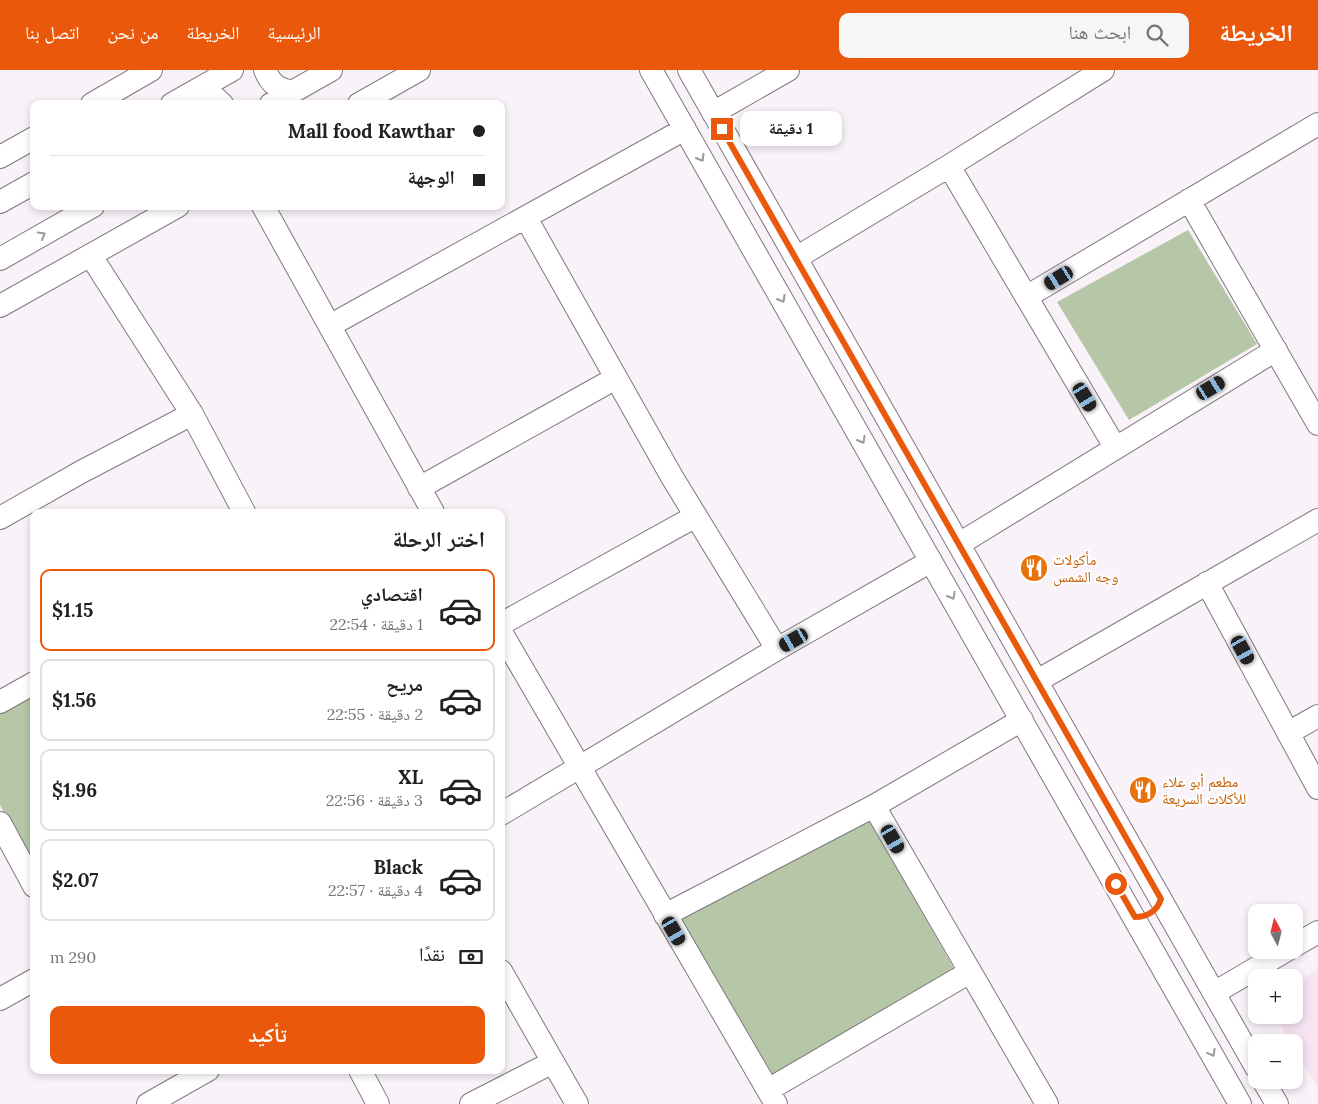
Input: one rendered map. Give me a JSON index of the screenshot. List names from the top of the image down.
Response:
{
  "places": {
    "restaurant": ["مأكولات وجه الشمس", "مطعم أبو علاء للأكلات السريعة"]
  },
  "north": "top",
  "page": {
    "header": "الخريطة",
    "search": "ابحث هنا",
    "nav": [
      "الرئيسية",
      "الخريطة",
      "من نحن",
      "اتصل بنا"
    ],
    "banner": ["Mall food Kawthar", "الوجهة"],
    "bubble": "1 دقيقة",
    "heading": "اختر الرحلة",
    "list": [
      {
        "name": "اقتصادي",
        "note": "1 دقيقة · 22:54",
        "value": "$1.15"
      },
      {
        "name": "مريح",
        "note": "2 دقيقة · 22:55",
        "value": "$1.56"
      },
      {
        "name": "XL",
        "note": "3 دقيقة · 22:56",
        "value": "$1.96"
      },
      {
        "name": "Black",
        "note": "4 دقيقة · 22:57",
        "value": "$2.07"
      }
    ],
    "map_buttons": ["+", "−"],
    "pay": ["نقدًا", "290 m"],
    "buttons": "تأكيد"
  }
}
